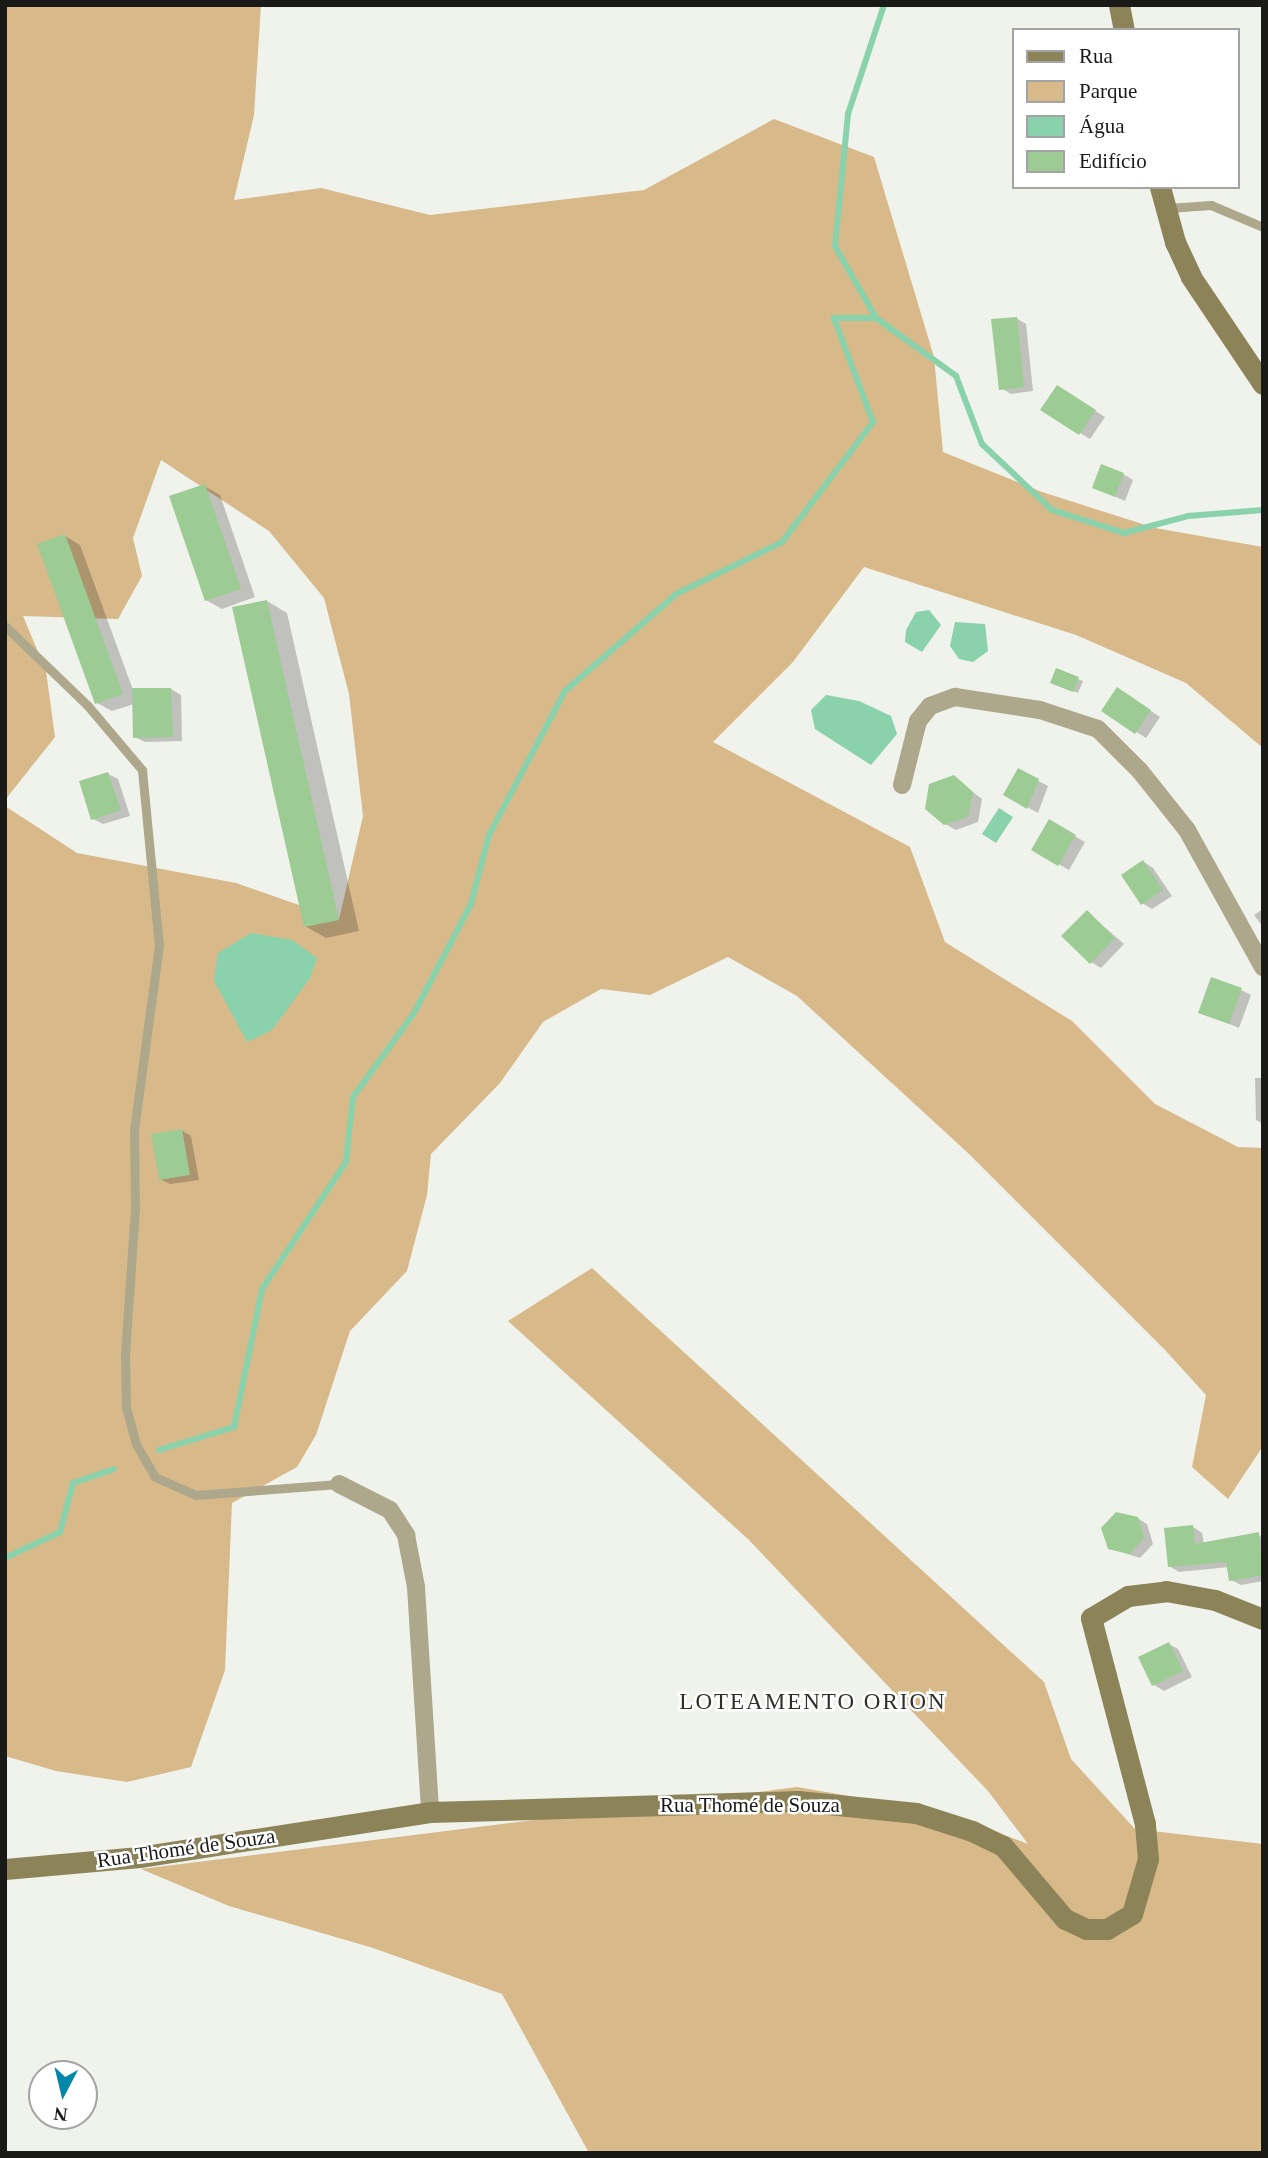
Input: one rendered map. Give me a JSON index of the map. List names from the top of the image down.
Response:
{
  "streets": {
    "street": ["Rua Thomé de Souza"]
  },
  "districts": ["LOTEAMENTO ORION"],
  "legend": [
    "Rua",
    "Parque",
    "Água",
    "Edifício"
  ],
  "north": "bottom"
}
